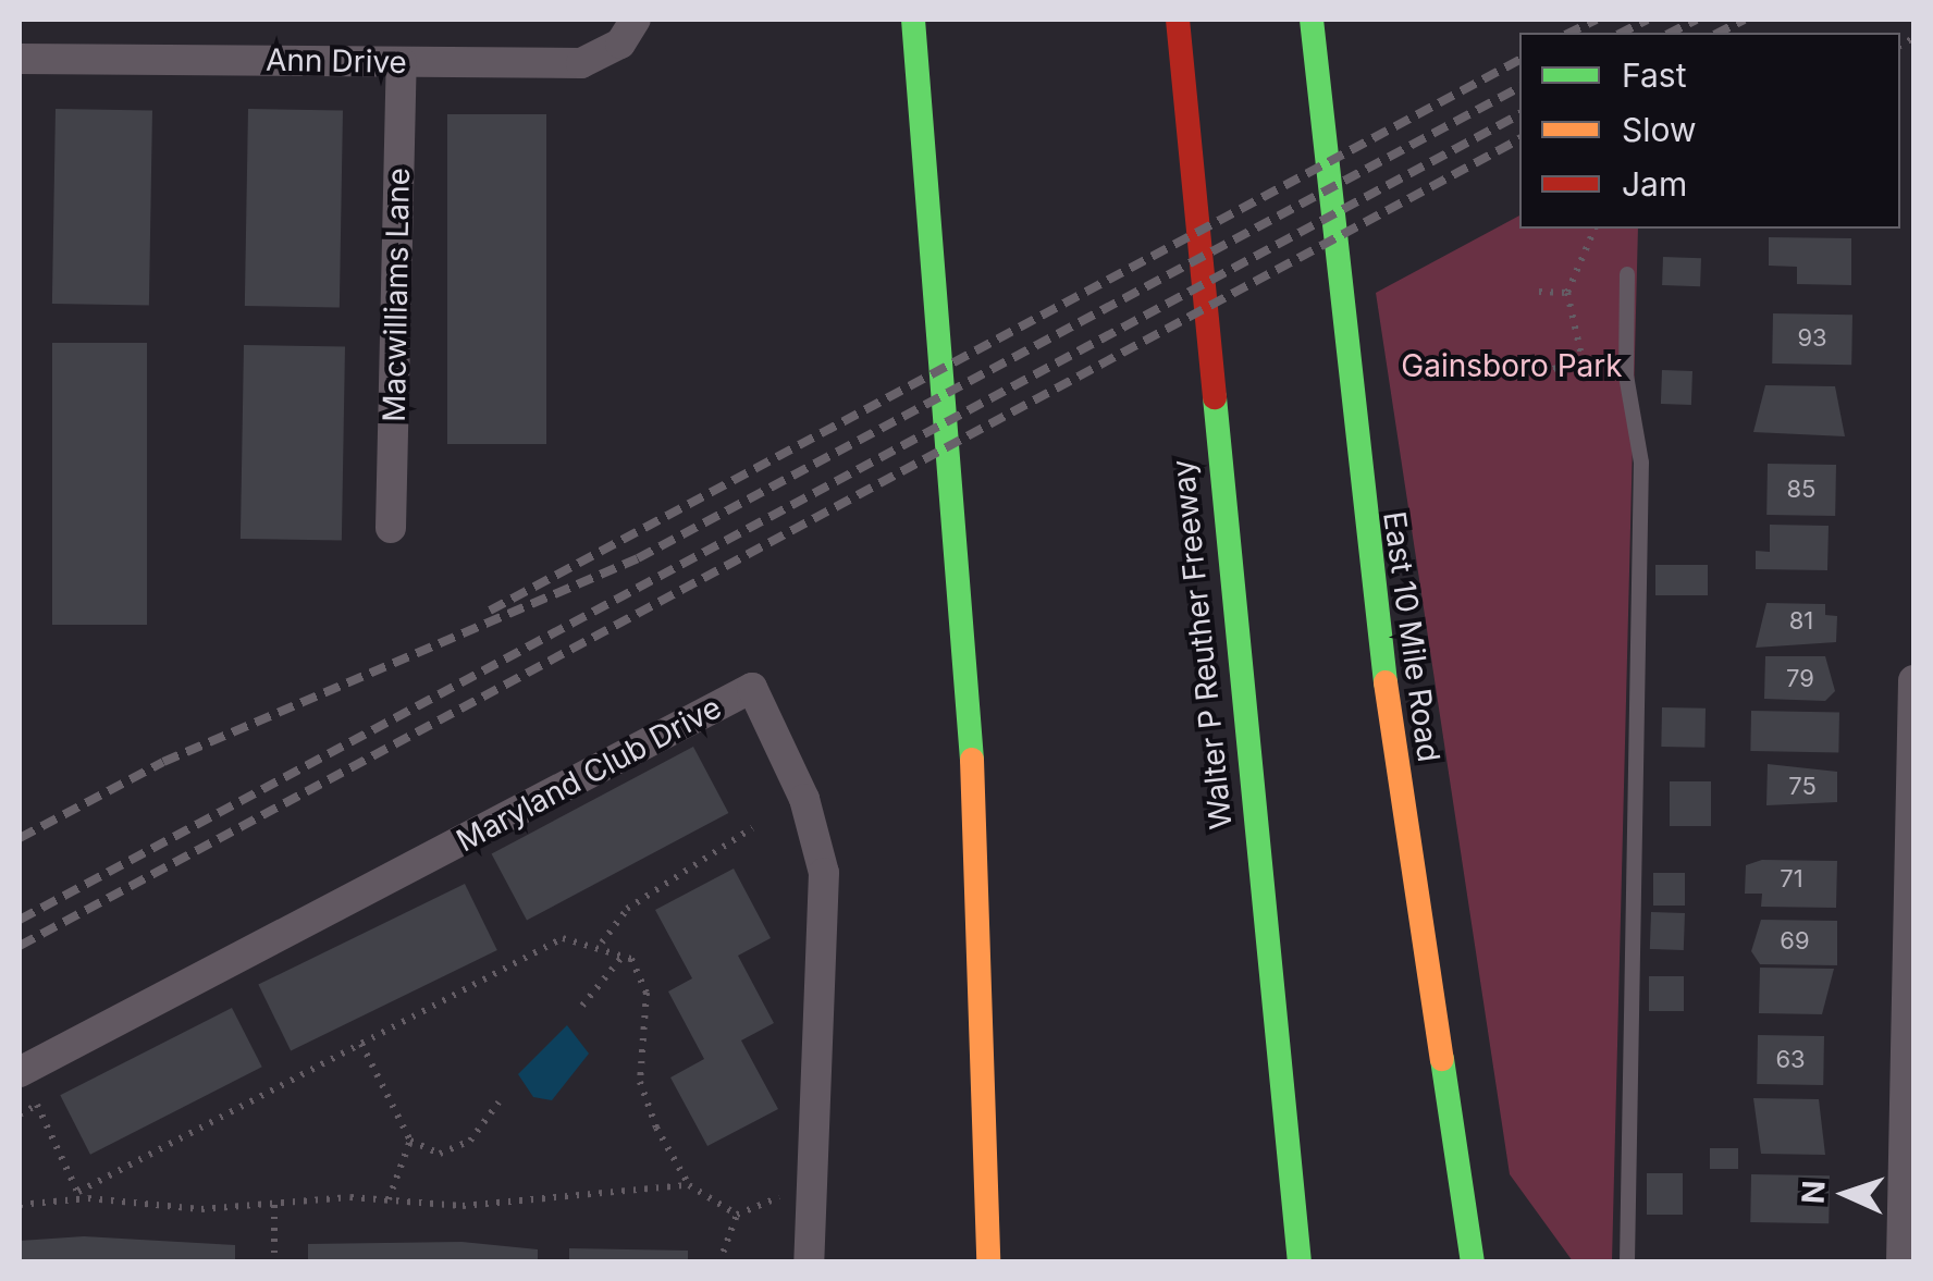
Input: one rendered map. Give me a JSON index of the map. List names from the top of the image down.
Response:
{
  "streets": {
    "main road": ["East 10 Mile Road", "Walter P Reuther Freeway"],
    "street": ["Ann Drive", "Macwilliams Lane", "Maryland Club Drive"]
  },
  "crossings": [
    ["Ann Drive", "Macwilliams Lane"]
  ],
  "parks": ["Gainsboro Park"],
  "house_numbers": [
    "93",
    "85",
    "81",
    "79",
    "75",
    "71",
    "69",
    "63"
  ],
  "legend": ["Fast", "Slow", "Jam"],
  "north": "left"
}
